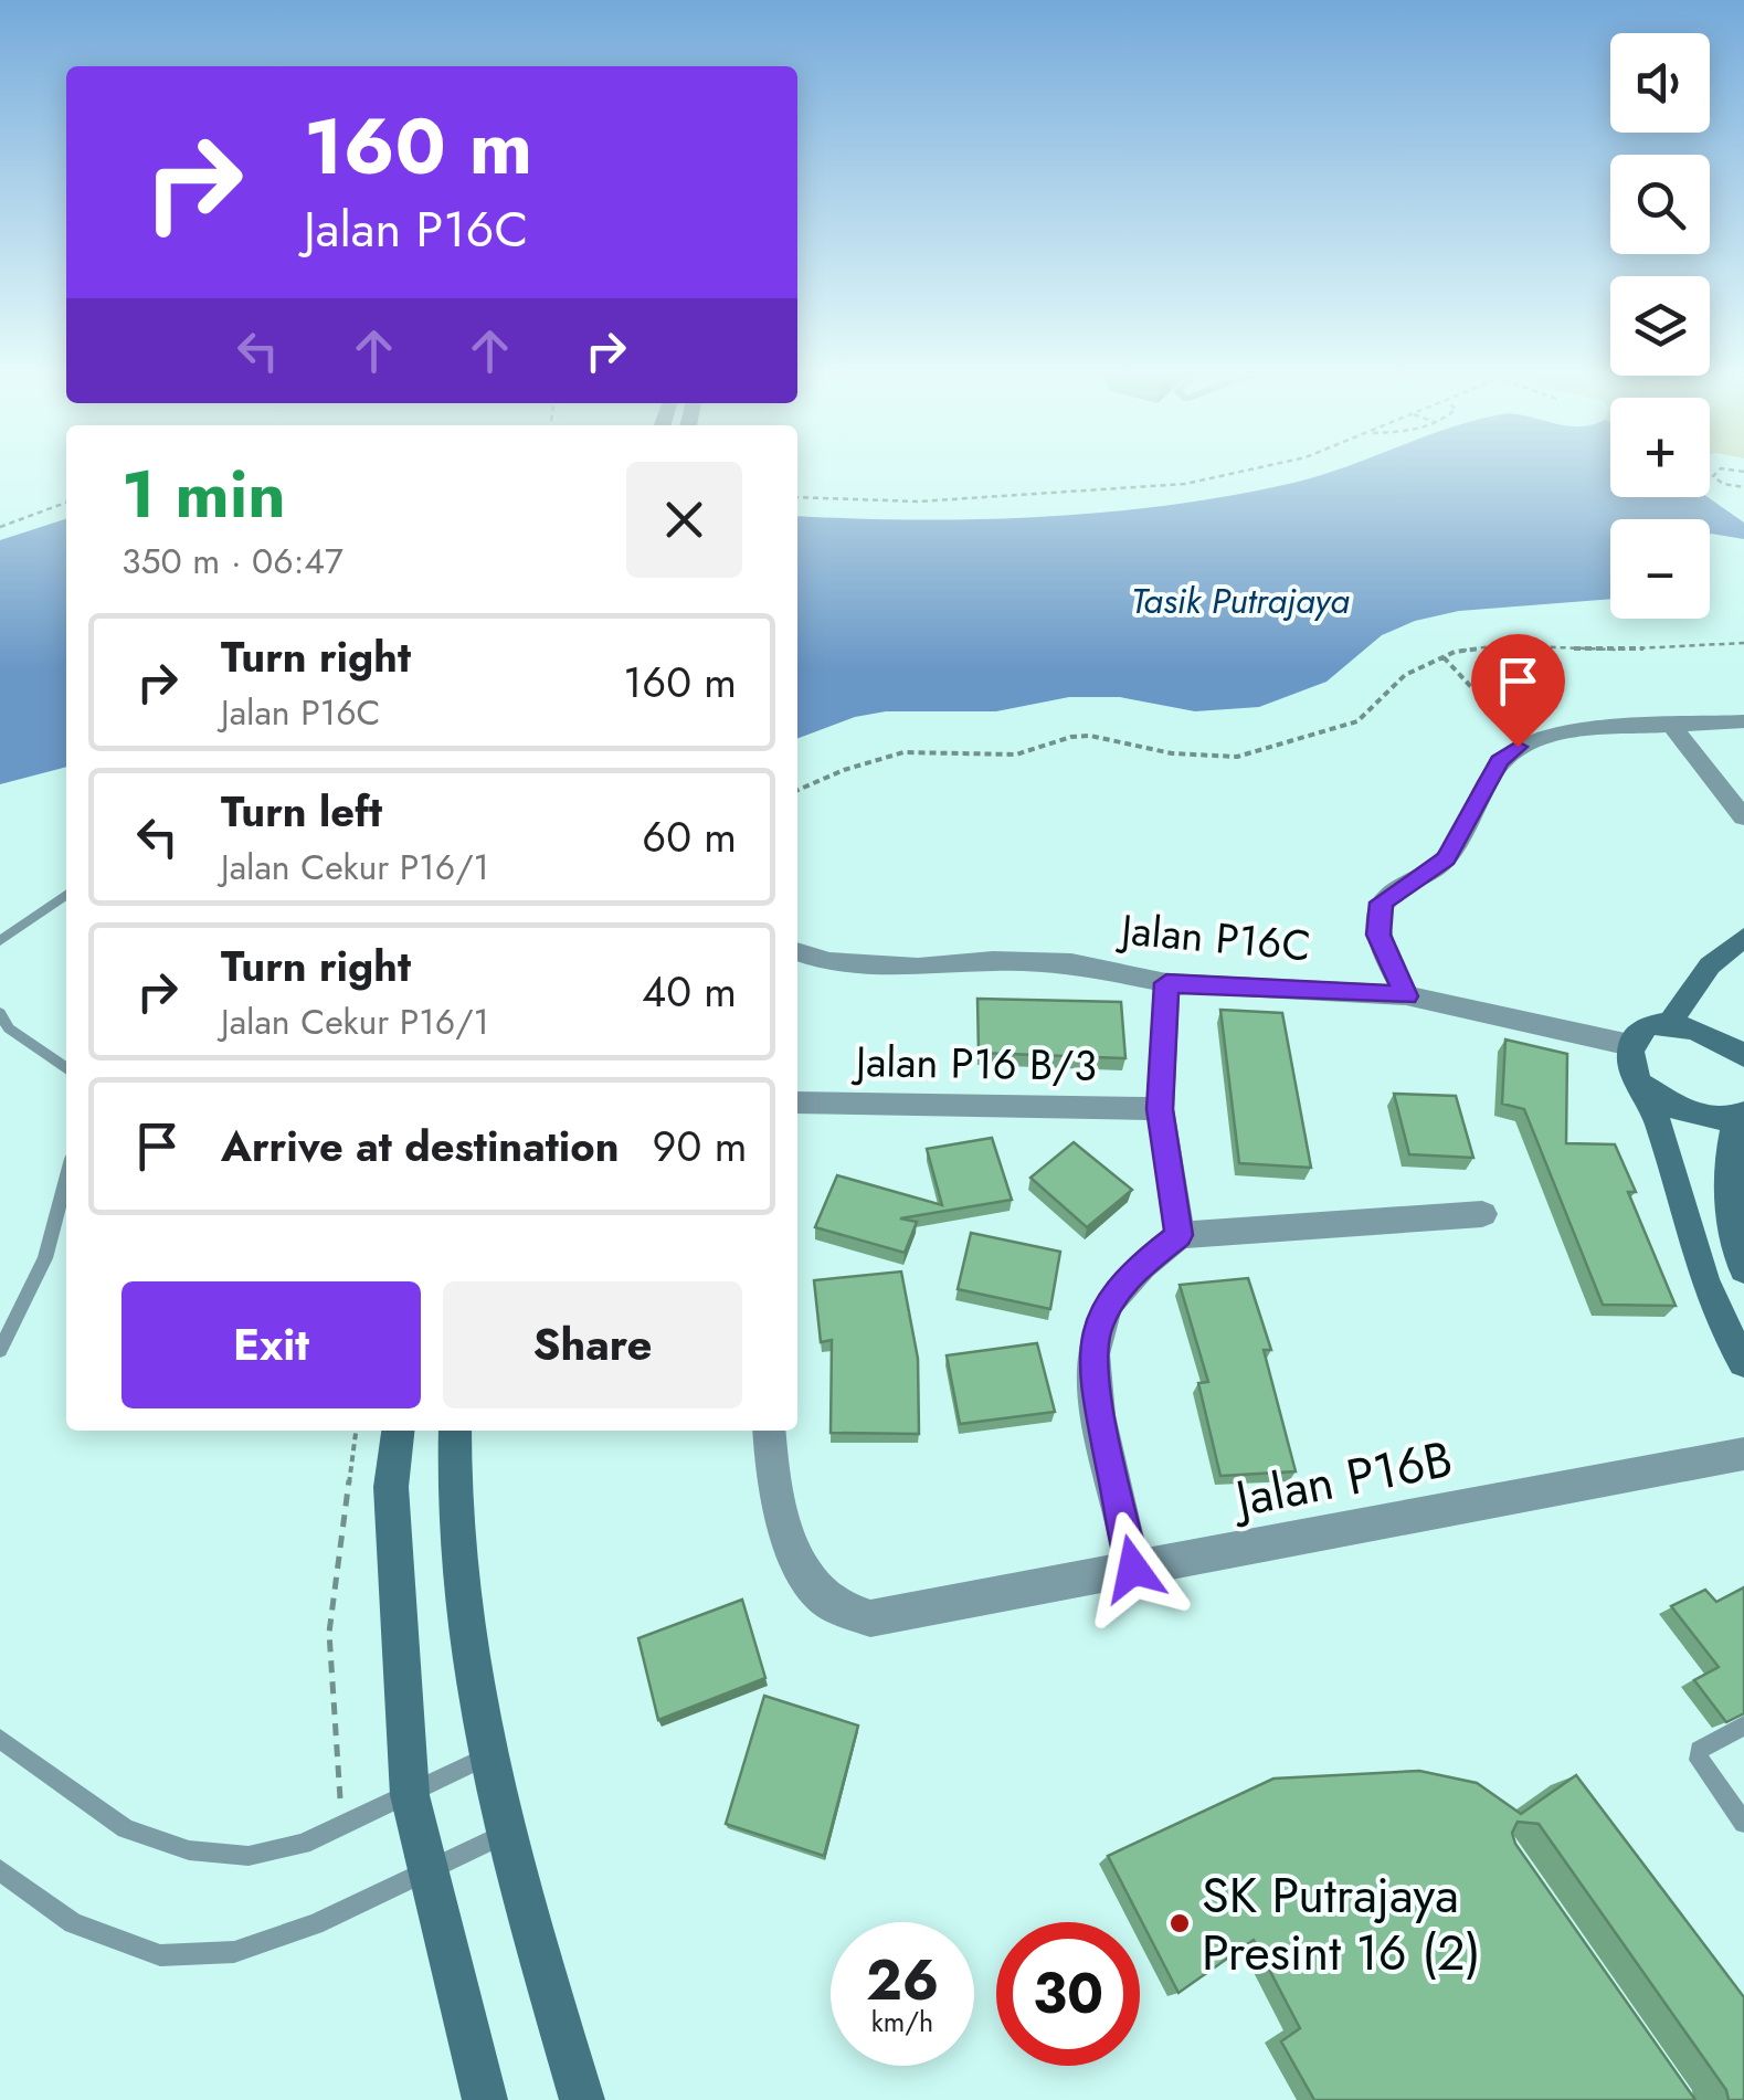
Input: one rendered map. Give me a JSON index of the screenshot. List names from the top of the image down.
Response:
{
  "streets": {
    "street": ["Jalan P16C", "Jalan P16 B/3", "Jalan P16B"]
  },
  "water": ["Tasik Putrajaya"],
  "places": ["SK Putrajaya Presint 16 (2)"],
  "page": {
    "map_buttons": ["+", "−"],
    "turn": ["160 m", "Jalan P16C"],
    "heading": ["1 min", "350 m · 06:47"],
    "list": [
      {
        "name": "Turn right",
        "note": "Jalan P16C",
        "value": "160 m"
      },
      {
        "name": "Turn left",
        "note": "Jalan Cekur P16/1",
        "value": "60 m"
      },
      {
        "name": "Turn right",
        "note": "Jalan Cekur P16/1",
        "value": "40 m"
      },
      {
        "name": "Arrive at destination",
        "value": "90 m"
      }
    ],
    "buttons": ["Exit", "Share"],
    "speed": "26 km/h",
    "limit": "30"
  }
}
